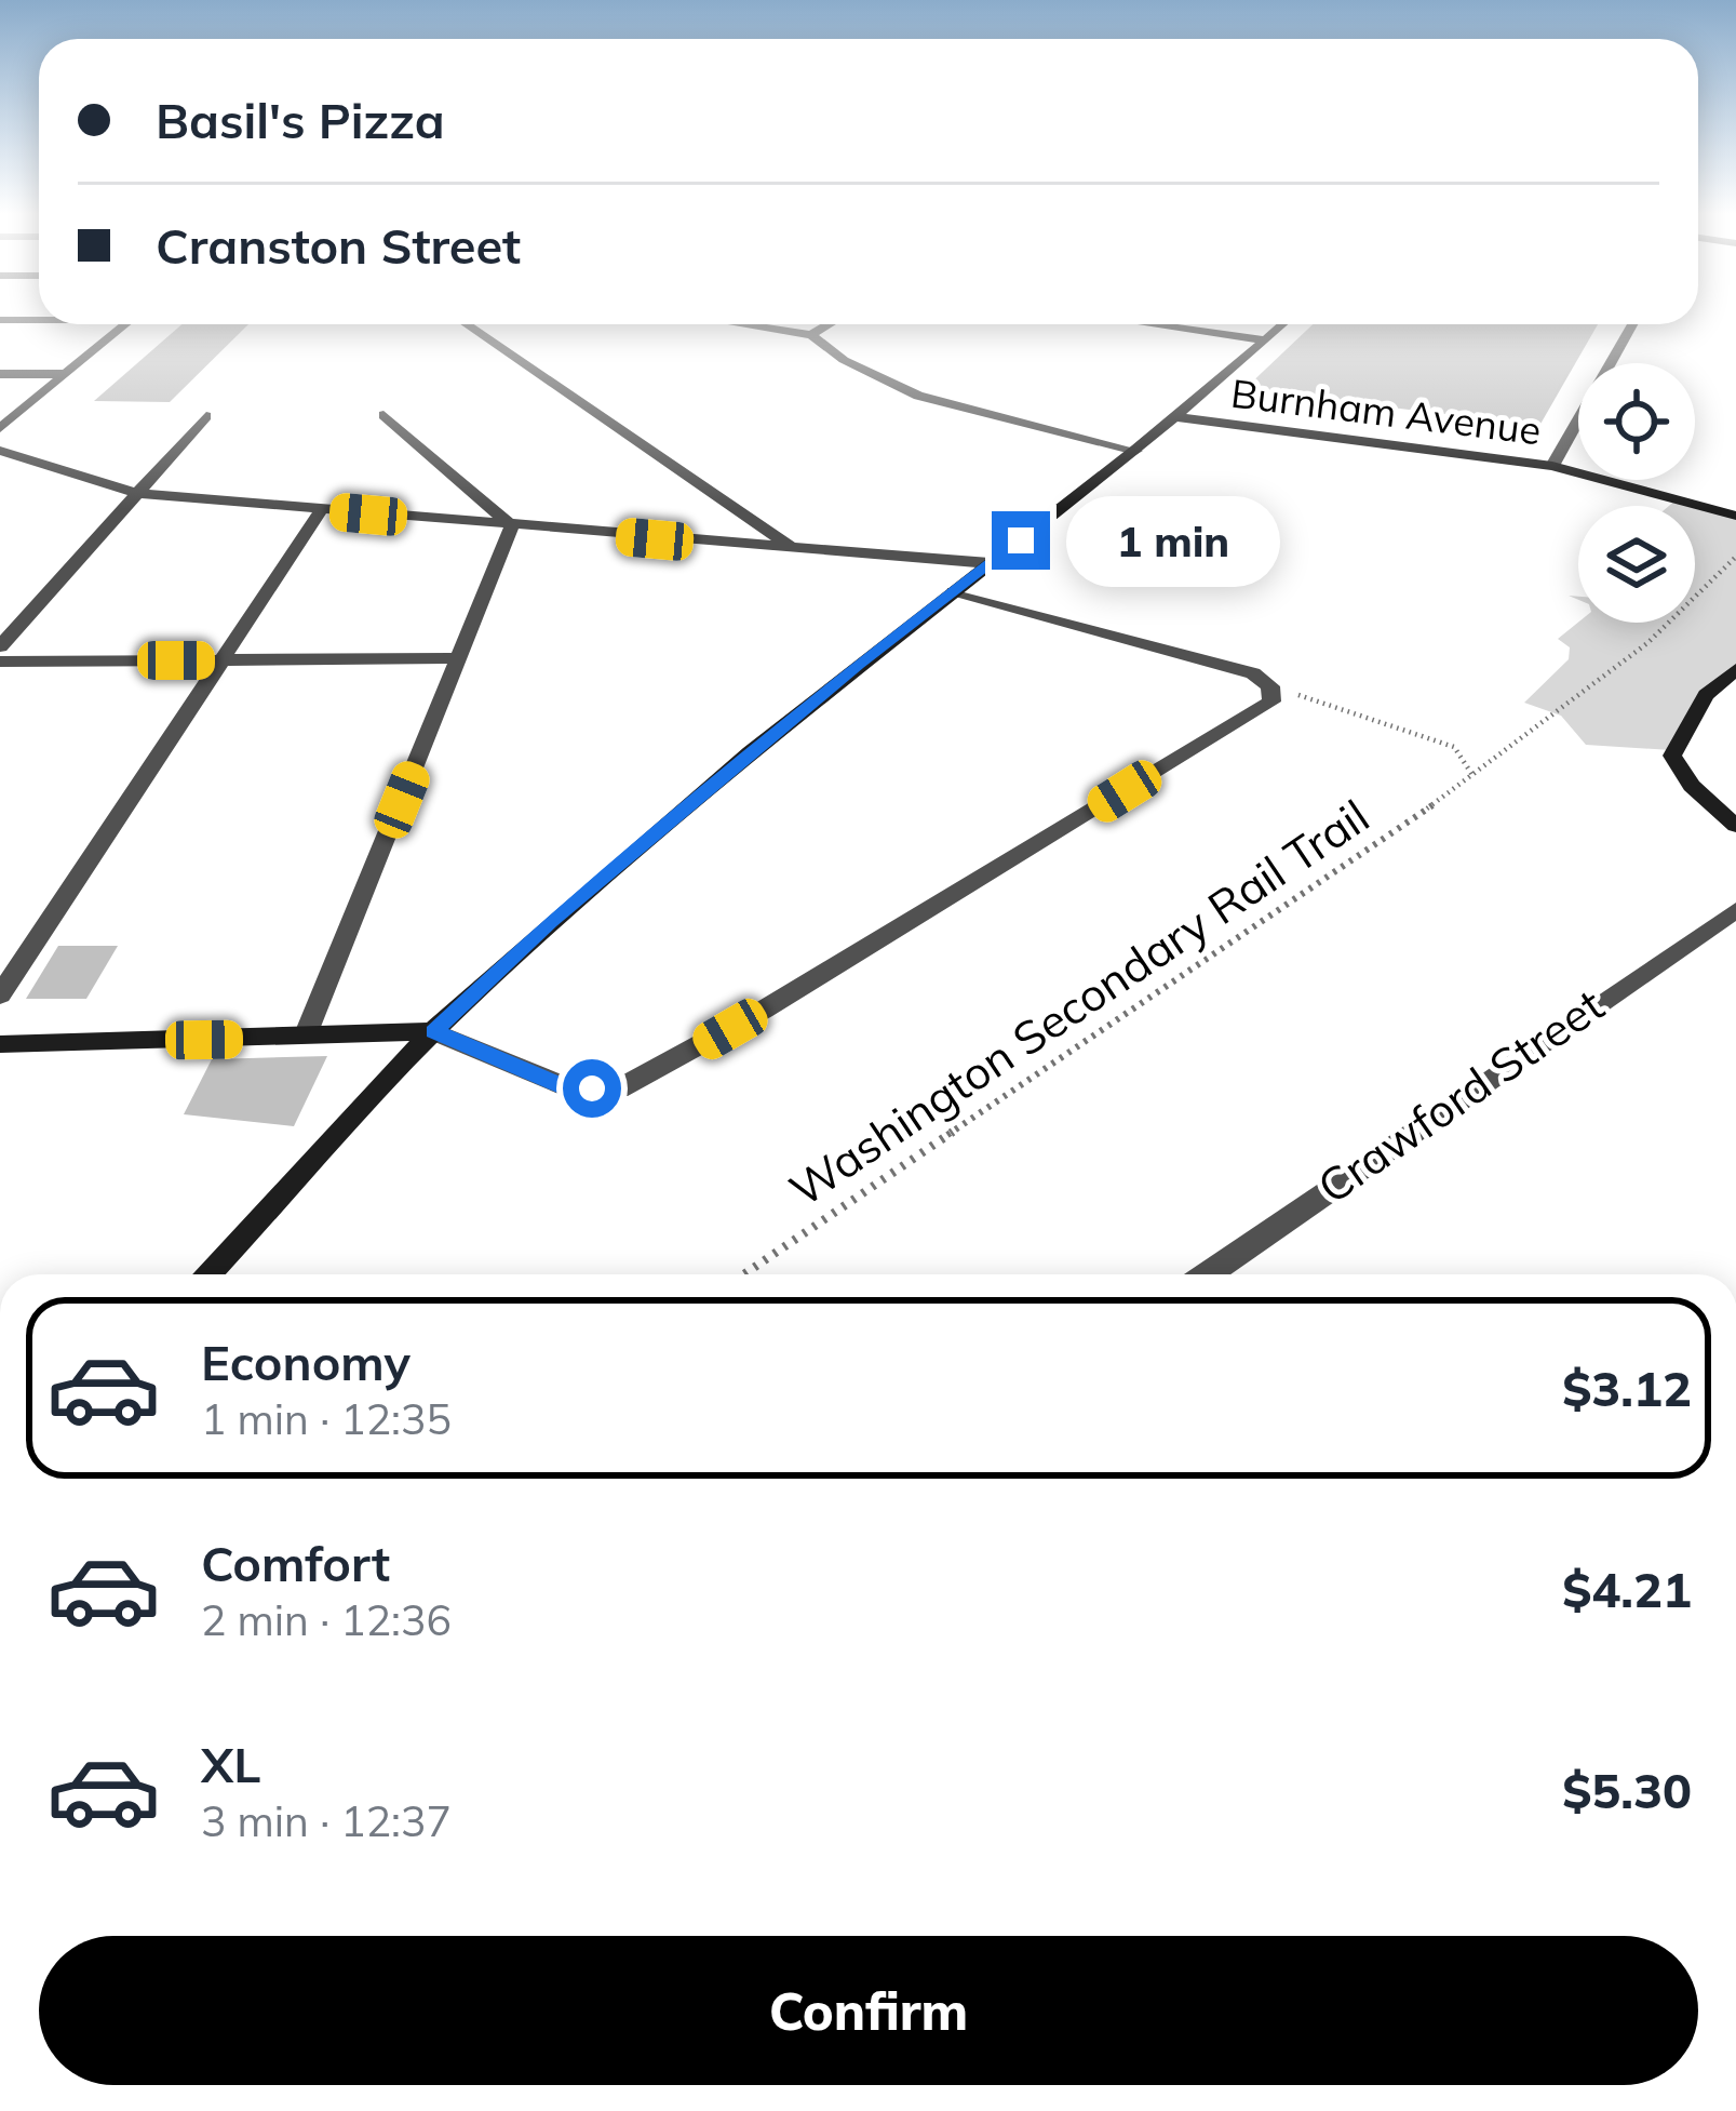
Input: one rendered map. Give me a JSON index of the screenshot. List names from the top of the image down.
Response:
{
  "streets": {
    "main road": ["Burnham Avenue"],
    "street": ["Crawford Street"],
    "path": ["Washington Secondary Rail Trail"]
  },
  "page": {
    "banner": ["Basil's Pizza", "Cranston Street"],
    "bubble": "1 min",
    "list": [
      {
        "name": "Economy",
        "note": "1 min · 12:35",
        "value": "$3.12"
      },
      {
        "name": "Comfort",
        "note": "2 min · 12:36",
        "value": "$4.21"
      },
      {
        "name": "XL",
        "note": "3 min · 12:37",
        "value": "$5.30"
      }
    ],
    "buttons": "Confirm"
  }
}
